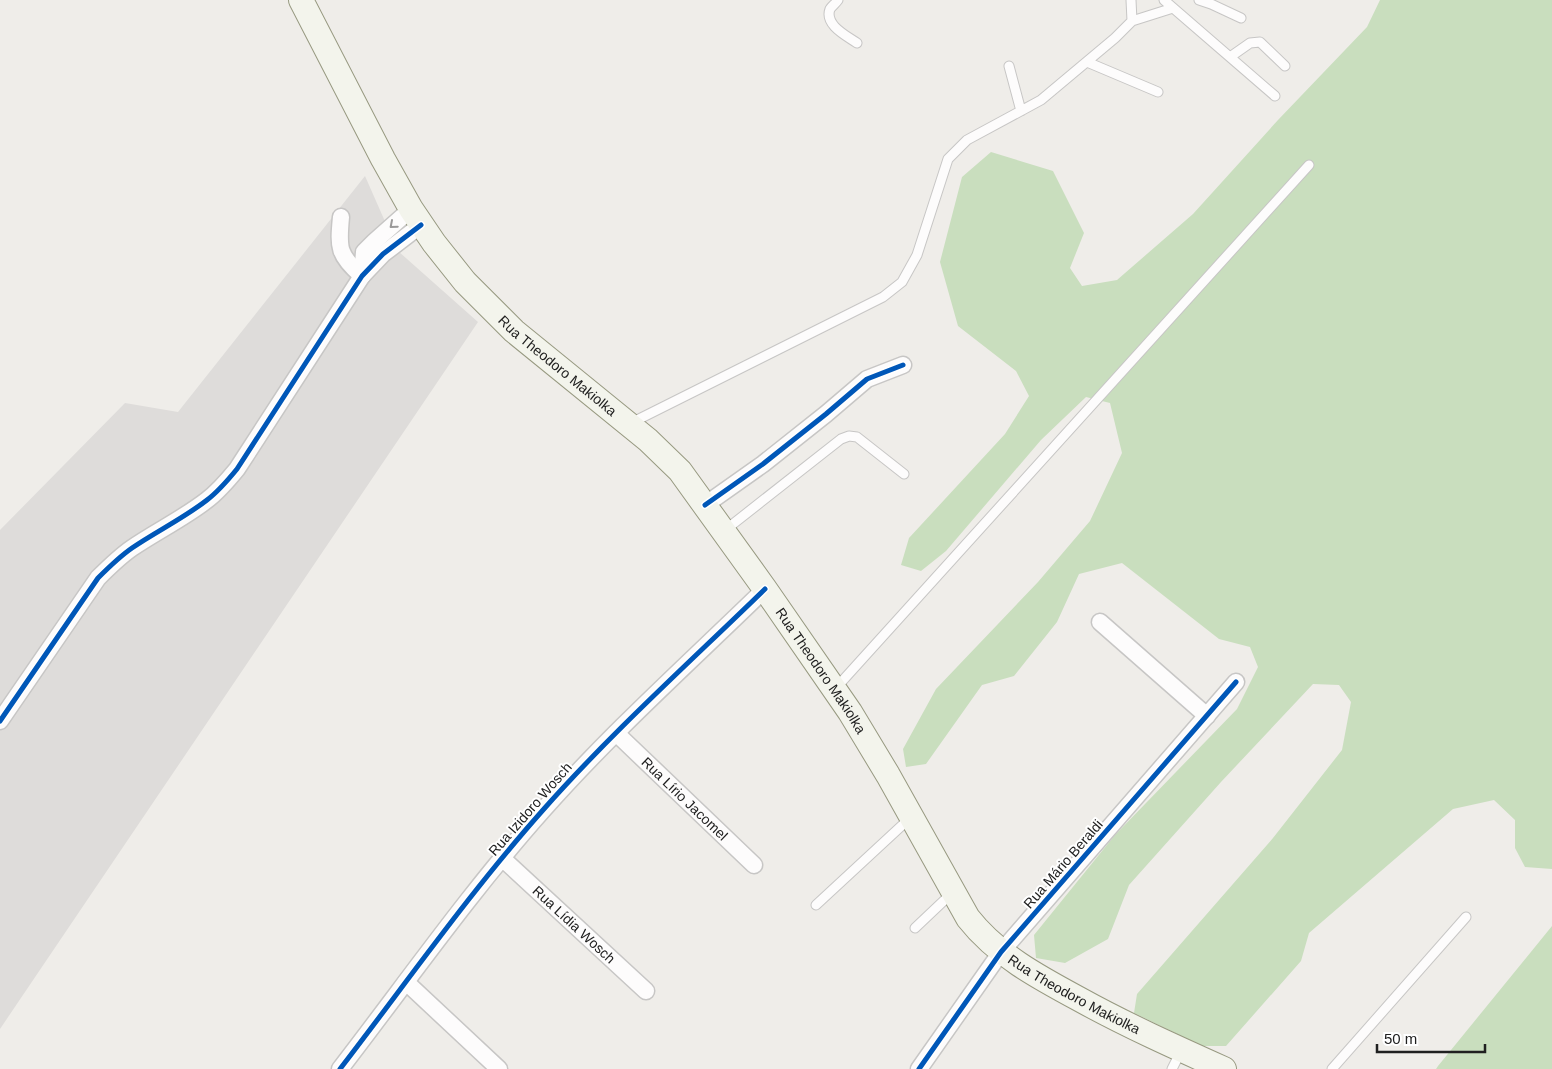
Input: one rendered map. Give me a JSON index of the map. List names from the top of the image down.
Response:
{
  "streets": {
    "main road": ["Rua Theodoro Makiolka"],
    "street": [
      "Rua Lírio Jacomel",
      "Rua Izidoro Wosch",
      "Rua Mário Beraldi",
      "Rua Lídia Wosch"
    ]
  },
  "crossings": [
    ["Rua Theodoro Makiolka", "Rua Izidoro Wosch"],
    ["Rua Theodoro Makiolka", "Rua Mário Beraldi"],
    ["Rua Lírio Jacomel", "Rua Izidoro Wosch"],
    ["Rua Izidoro Wosch", "Rua Lídia Wosch"]
  ],
  "scale_bar": "50 m"
}
